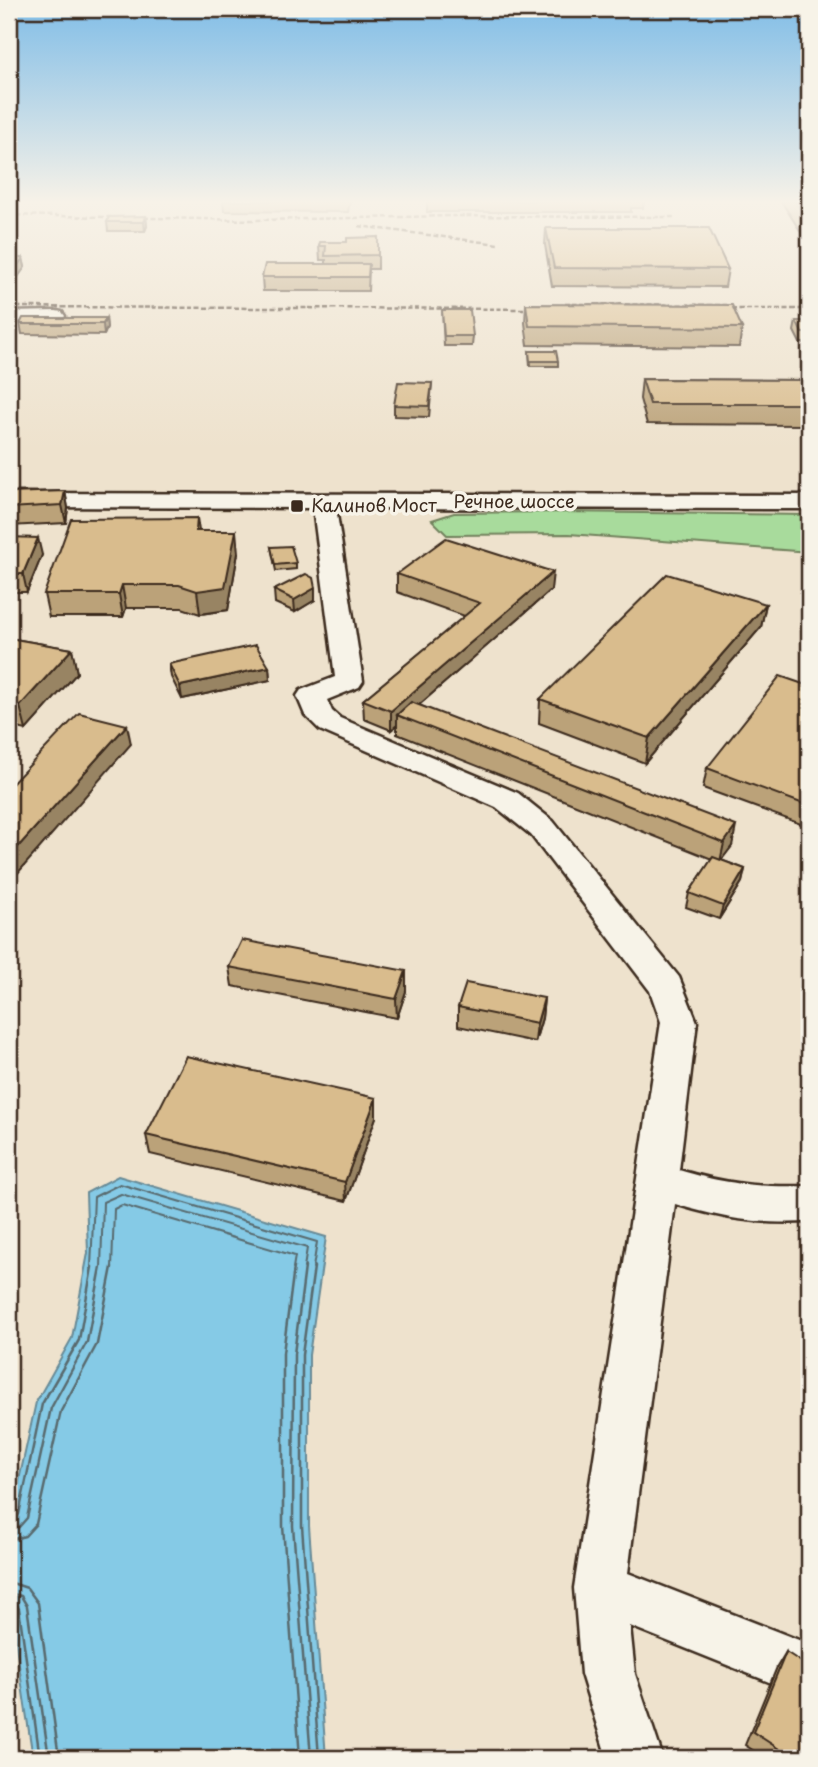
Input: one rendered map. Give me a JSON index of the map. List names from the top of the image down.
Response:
{
  "streets": {
    "street": ["Речное шоссе"]
  },
  "places": {
    "transit": ["Калинов Мост"]
  }
}
